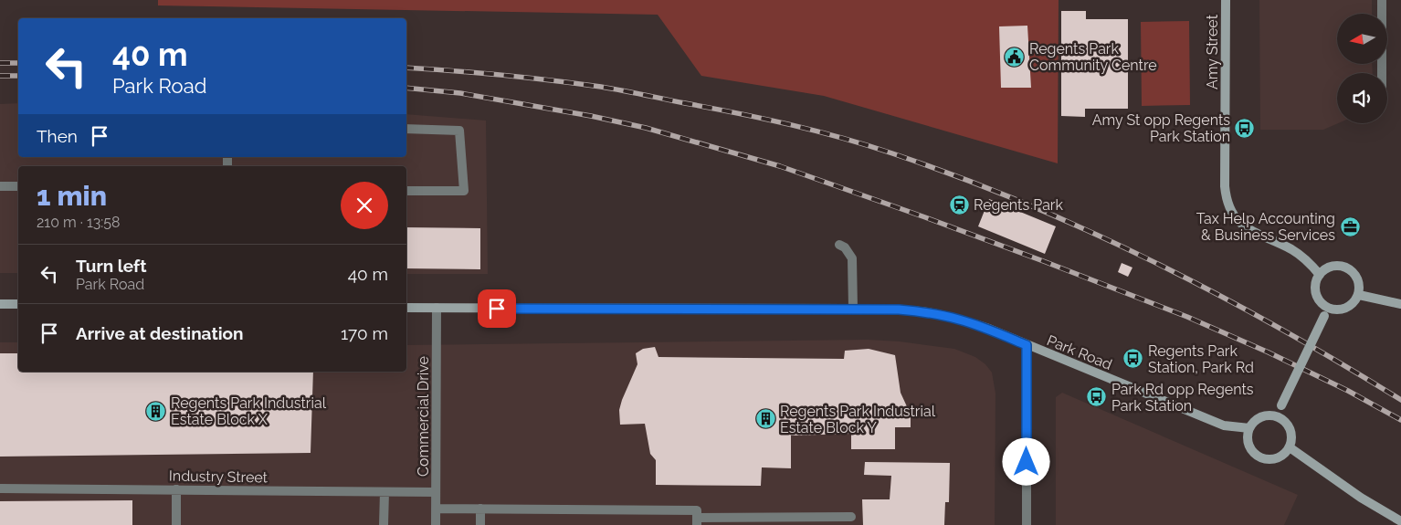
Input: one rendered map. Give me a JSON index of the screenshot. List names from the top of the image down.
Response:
{
  "streets": {
    "main road": ["Amy Street", "Park Road"],
    "street": ["Commercial Drive", "Industry Street"]
  },
  "crossings": [
    ["Park Road", "Commercial Drive"],
    ["Commercial Drive", "Industry Street"]
  ],
  "places": {
    "public building": ["Regents Park Community Centre"],
    "bus stop": ["Amy St opp Regents Park Station", "Regents Park Station, Park Rd", "Park Rd opp Regents Park Station"],
    "station": ["Regents Park"],
    "office": ["Tax Help Accounting & Business Services"],
    "building": ["Regents Park Industrial Estate Block X", "Regents Park Industrial Estate Block Y"]
  },
  "north": "left",
  "page": {
    "turn": ["40 m", "Park Road"],
    "then": "Then",
    "heading": ["1 min", "210 m · 13:58"],
    "list": [
      {
        "name": "Turn left",
        "note": "Park Road",
        "value": "40 m"
      },
      {
        "name": "Arrive at destination",
        "value": "170 m"
      }
    ]
  }
}
